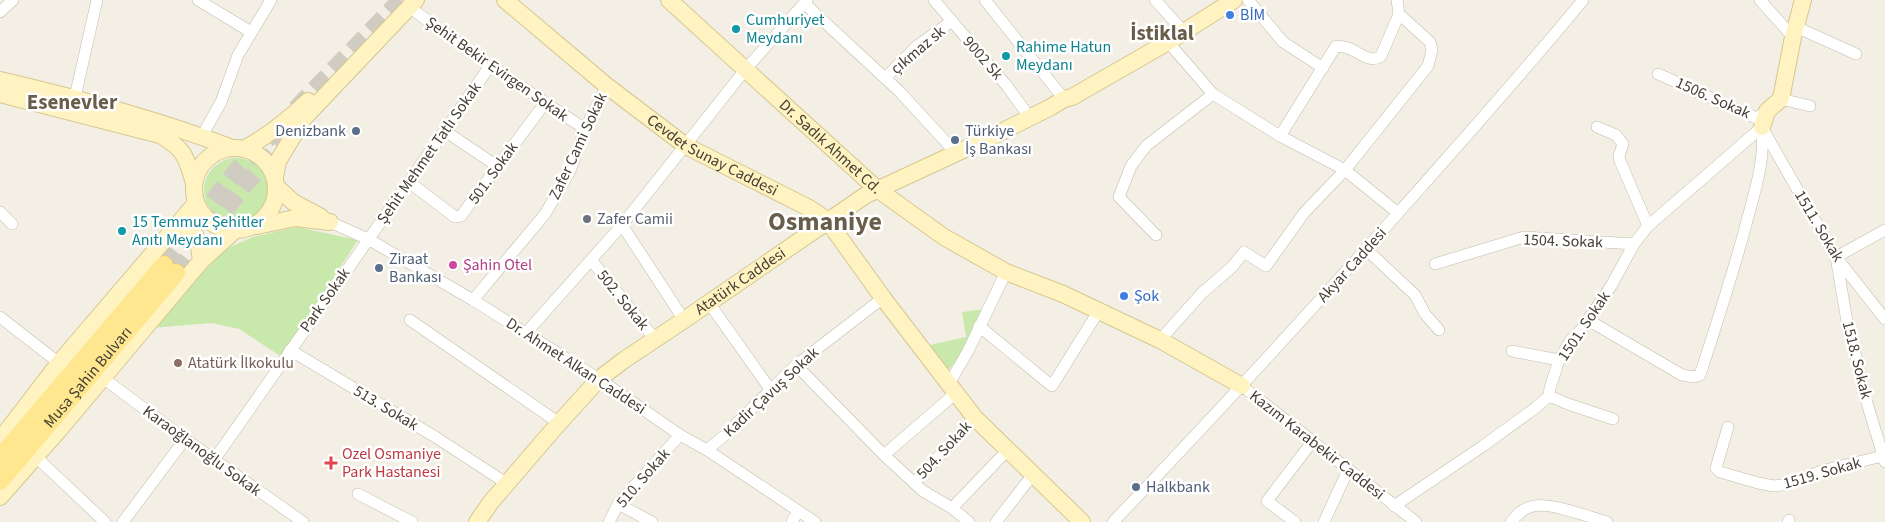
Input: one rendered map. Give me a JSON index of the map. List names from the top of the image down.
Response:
{
  "streets": {
    "main road": ["Musa Şahin Bulvarı"],
    "street": [
      "çıkmaz sk",
      "9002 Sk",
      "Şehit Bekir Evirgen Sokak",
      "1506. Sokak",
      "Zafer Cami Sokak",
      "Dr. Sadık Ahmet Cd.",
      "Şehit Mehmet Tatlı Sokak",
      "Cevdet Sunay Caddesi",
      "501. Sokak",
      "1511. Sokak",
      "1504. Sokak",
      "Akyar Caddesi",
      "Atatürk Caddesi",
      "Park Sokak",
      "502. Sokak",
      "1501. Sokak",
      "1518. Sokak",
      "Dr. Ahmet Alkan Caddesi",
      "Kadir Çavuş Sokak",
      "513. Sokak",
      "Kazım Karabekir Caddesi",
      "504. Sokak",
      "Karaoğlanoğlu Sokak",
      "1519. Sokak",
      "510. Sokak"
    ]
  },
  "crossings": [
    ["çıkmaz sk", "9002 Sk"],
    ["9002 Sk", "Atatürk Caddesi"],
    ["Şehit Bekir Evirgen Sokak", "Zafer Cami Sokak"],
    ["Şehit Bekir Evirgen Sokak", "Şehit Mehmet Tatlı Sokak"],
    ["Şehit Bekir Evirgen Sokak", "501. Sokak"],
    ["Zafer Cami Sokak", "Cevdet Sunay Caddesi"],
    ["Zafer Cami Sokak", "Dr. Ahmet Alkan Caddesi"],
    ["Dr. Sadık Ahmet Cd.", "Akyar Caddesi"],
    ["Dr. Sadık Ahmet Cd.", "Atatürk Caddesi"],
    ["Dr. Sadık Ahmet Cd.", "Kazım Karabekir Caddesi"],
    ["Şehit Mehmet Tatlı Sokak", "501. Sokak"],
    ["Şehit Mehmet Tatlı Sokak", "Park Sokak"],
    ["Şehit Mehmet Tatlı Sokak", "Dr. Ahmet Alkan Caddesi"],
    ["Cevdet Sunay Caddesi", "Atatürk Caddesi"],
    ["Cevdet Sunay Caddesi", "Kadir Çavuş Sokak"],
    ["Cevdet Sunay Caddesi", "504. Sokak"],
    ["1511. Sokak", "1501. Sokak"],
    ["1511. Sokak", "1518. Sokak"],
    ["1504. Sokak", "1501. Sokak"],
    ["Akyar Caddesi", "Kazım Karabekir Caddesi"],
    ["Atatürk Caddesi", "502. Sokak"],
    ["Atatürk Caddesi", "Dr. Ahmet Alkan Caddesi"],
    ["Atatürk Caddesi", "513. Sokak"],
    ["Park Sokak", "Dr. Ahmet Alkan Caddesi"],
    ["Park Sokak", "513. Sokak"],
    ["Park Sokak", "Karaoğlanoğlu Sokak"],
    ["1518. Sokak", "1519. Sokak"],
    ["Dr. Ahmet Alkan Caddesi", "Kadir Çavuş Sokak"],
    ["Dr. Ahmet Alkan Caddesi", "510. Sokak"]
  ],
  "districts": ["İstiklal", "Esenevler", "Osmaniye"],
  "places": {
    "other": [
      "BİM",
      "Cumhuriyet Meydanı",
      "Rahime Hatun Meydanı",
      "Denizbank",
      "Türkiye İş Bankası",
      "Zafer Camii",
      "15 Temmuz Şehitler Anıtı Meydanı",
      "Şahin Otel",
      "Ziraat Bankası",
      "Şok",
      "Atatürk İlkokulu",
      "Halkbank"
    ],
    "health": ["Ozel Osmaniye Park Hastanesi"]
  }
}
